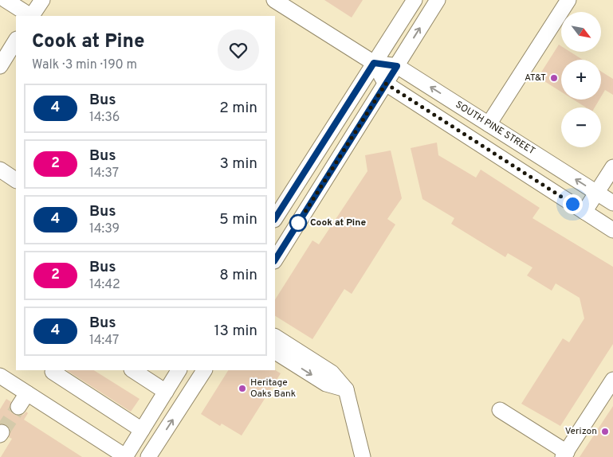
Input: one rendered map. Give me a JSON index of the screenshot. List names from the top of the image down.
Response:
{
  "streets": {
    "street": ["SOUTH PINE STREET"]
  },
  "places": [
    "AT&T",
    "Cook at Pine",
    "Heritage Oaks Bank",
    "Verizon"
  ],
  "lines": ["bus line 4"],
  "north": "bottom right",
  "page": {
    "map_buttons": ["+", "−"],
    "heading": ["Cook at Pine", "Walk · 3 min · 190 m"],
    "list": [
      {
        "mark": "4",
        "name": "Bus",
        "note": "14:36",
        "value": "2 min"
      },
      {
        "mark": "2",
        "name": "Bus",
        "note": "14:37",
        "value": "3 min"
      },
      {
        "mark": "4",
        "name": "Bus",
        "note": "14:39",
        "value": "5 min"
      },
      {
        "mark": "2",
        "name": "Bus",
        "note": "14:42",
        "value": "8 min"
      },
      {
        "mark": "4",
        "name": "Bus",
        "note": "14:47",
        "value": "13 min"
      }
    ]
  }
}
